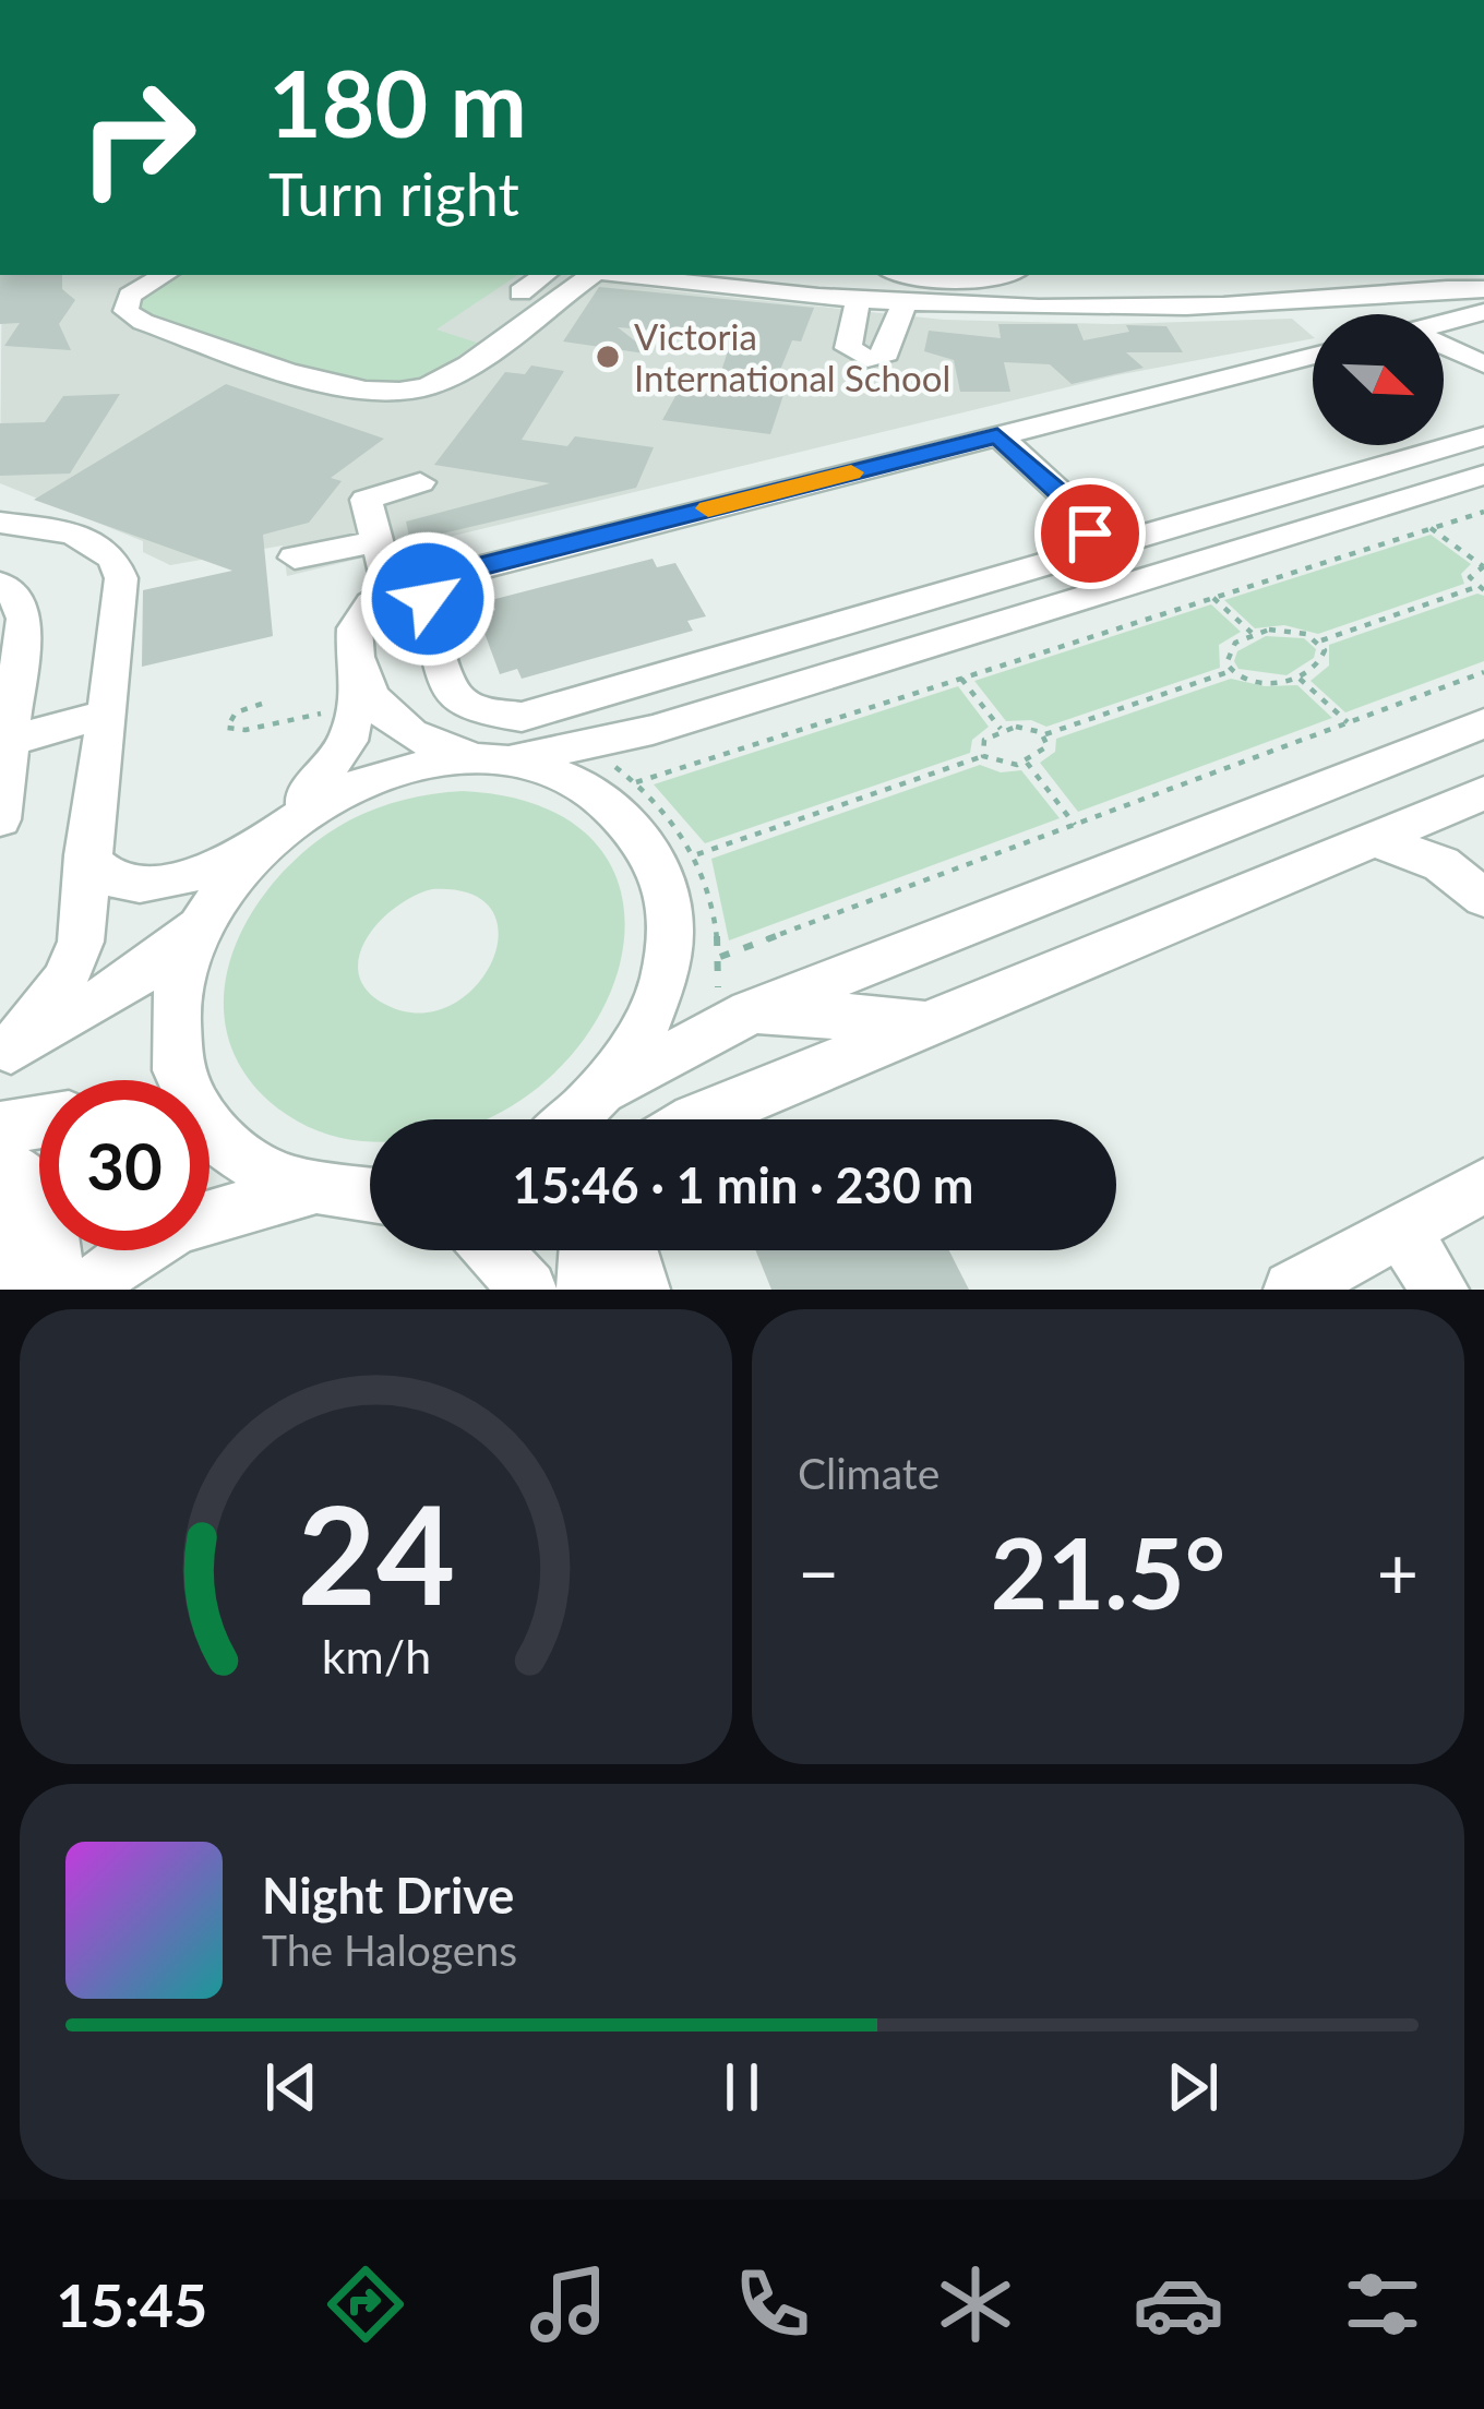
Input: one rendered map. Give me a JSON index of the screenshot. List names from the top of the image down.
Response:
{
  "places": ["Victoria International School"],
  "north": "bottom right",
  "page": {
    "turn": ["180 m", "Turn right"],
    "limit": "30",
    "trip": "15:46 · 1 min · 230 m",
    "tile": "Climate",
    "heat": ["−", "21.5°", "+"],
    "song": ["Night Drive", "The Halogens"],
    "tabs": "15:45",
    "gauge": ["24", "km/h"]
  }
}
